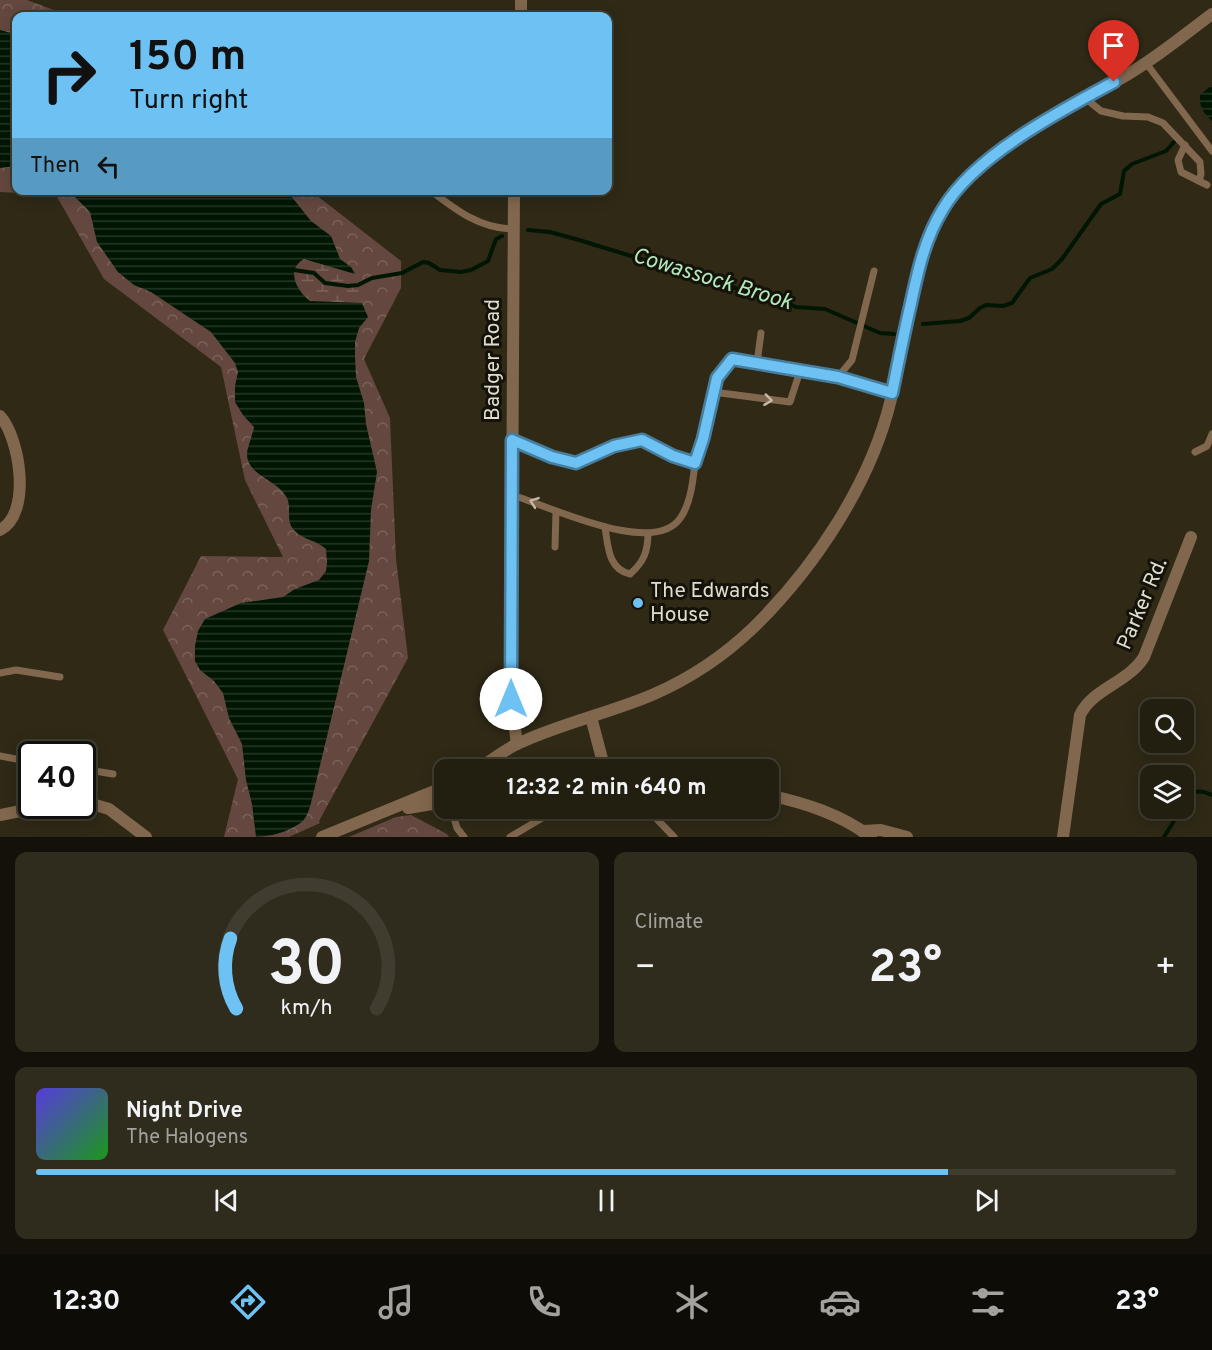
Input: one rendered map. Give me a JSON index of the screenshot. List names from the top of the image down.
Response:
{
  "streets": {
    "street": ["Badger Road", "Parker Rd."]
  },
  "water": ["Cowassock Brook"],
  "places": ["The Edwards House"],
  "page": {
    "turn": ["150 m", "Turn right"],
    "then": "Then",
    "limit": "40",
    "trip": "12:32 · 2 min · 640 m",
    "tile": "Climate",
    "heat": ["−", "23°", "+"],
    "song": ["Night Drive", "The Halogens"],
    "tabs": ["12:30", "23°"],
    "gauge": ["30", "km/h"]
  }
}
